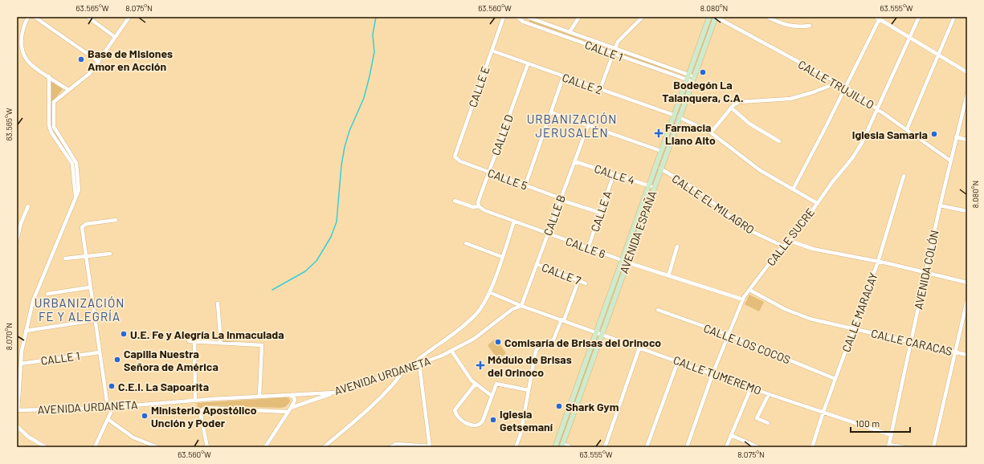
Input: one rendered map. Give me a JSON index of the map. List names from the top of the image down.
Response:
{
  "streets": {
    "main road": ["AVENIDA ESPAÑA"],
    "street": [
      "CALLE 1",
      "CALLE 2",
      "CALLE TRUJILLO",
      "CALLE E",
      "CALLE D",
      "CALLE 4",
      "CALLE 5",
      "CALLE EL MILAGRO",
      "CALLE A",
      "CALLE B",
      "CALLE SUCRE",
      "CALLE 6",
      "AVENIDA COLÓN",
      "CALLE 7",
      "CALLE MARACAY",
      "CALLE CARACAS",
      "CALLE LOS COCOS",
      "CALLE TUMEREMO",
      "AVENIDA URDANETA"
    ]
  },
  "crossings": [
    ["CALLE 1", "AVENIDA ESPAÑA"],
    ["CALLE 2", "CALLE E"],
    ["CALLE 2", "CALLE D"],
    ["CALLE 2", "AVENIDA ESPAÑA"],
    ["CALLE TRUJILLO", "AVENIDA ESPAÑA"],
    ["CALLE TRUJILLO", "CALLE SUCRE"],
    ["CALLE TRUJILLO", "AVENIDA COLÓN"],
    ["CALLE E", "CALLE 5"],
    ["CALLE D", "CALLE 5"],
    ["CALLE D", "CALLE 6"],
    ["CALLE 4", "CALLE A"],
    ["CALLE 4", "CALLE B"],
    ["CALLE 4", "AVENIDA ESPAÑA"],
    ["CALLE 5", "CALLE A"],
    ["CALLE 5", "CALLE B"],
    ["CALLE EL MILAGRO", "AVENIDA ESPAÑA"],
    ["CALLE EL MILAGRO", "CALLE SUCRE"],
    ["CALLE A", "CALLE 6"],
    ["CALLE B", "CALLE 6"],
    ["CALLE B", "CALLE 7"],
    ["CALLE B", "CALLE TUMEREMO"],
    ["CALLE B", "AVENIDA URDANETA"],
    ["AVENIDA ESPAÑA", "CALLE 6"],
    ["AVENIDA ESPAÑA", "CALLE TUMEREMO"],
    ["CALLE SUCRE", "CALLE CARACAS"],
    ["CALLE SUCRE", "CALLE LOS COCOS"],
    ["CALLE SUCRE", "CALLE TUMEREMO"],
    ["AVENIDA COLÓN", "CALLE CARACAS"],
    ["AVENIDA COLÓN", "CALLE TUMEREMO"],
    ["CALLE MARACAY", "CALLE CARACAS"],
    ["CALLE MARACAY", "CALLE LOS COCOS"],
    ["CALLE MARACAY", "CALLE TUMEREMO"],
    ["CALLE TUMEREMO", "AVENIDA URDANETA"]
  ],
  "districts": ["URBANIZACIÓN JERUSALÉN", "URBANIZACIÓN FE Y ALEGRÍA"],
  "places": {
    "other": [
      "Base de Misiones Amor en Acción",
      "Bodegón La Talanquera, C.A.",
      "Iglesia Samaria",
      "U.E. Fe y Alegría La Inmaculada",
      "Comisaría de Brisas del Orinoco",
      "Capilla Nuestra Señora de América",
      "C.E.I. La Sapoarita",
      "Shark Gym",
      "Ministerio Apostólico Unción y Poder",
      "Iglesia Getsemaní"
    ],
    "health": ["Farmacia Llano Alto", "Módulo de Brisas del Orinoco"]
  },
  "scale_bar": "100 m",
  "coordinates": [
    "63.565°W",
    "8.075°N",
    "63.560°W",
    "8.080°N",
    "63.555°W",
    "8.070°N"
  ]
}
